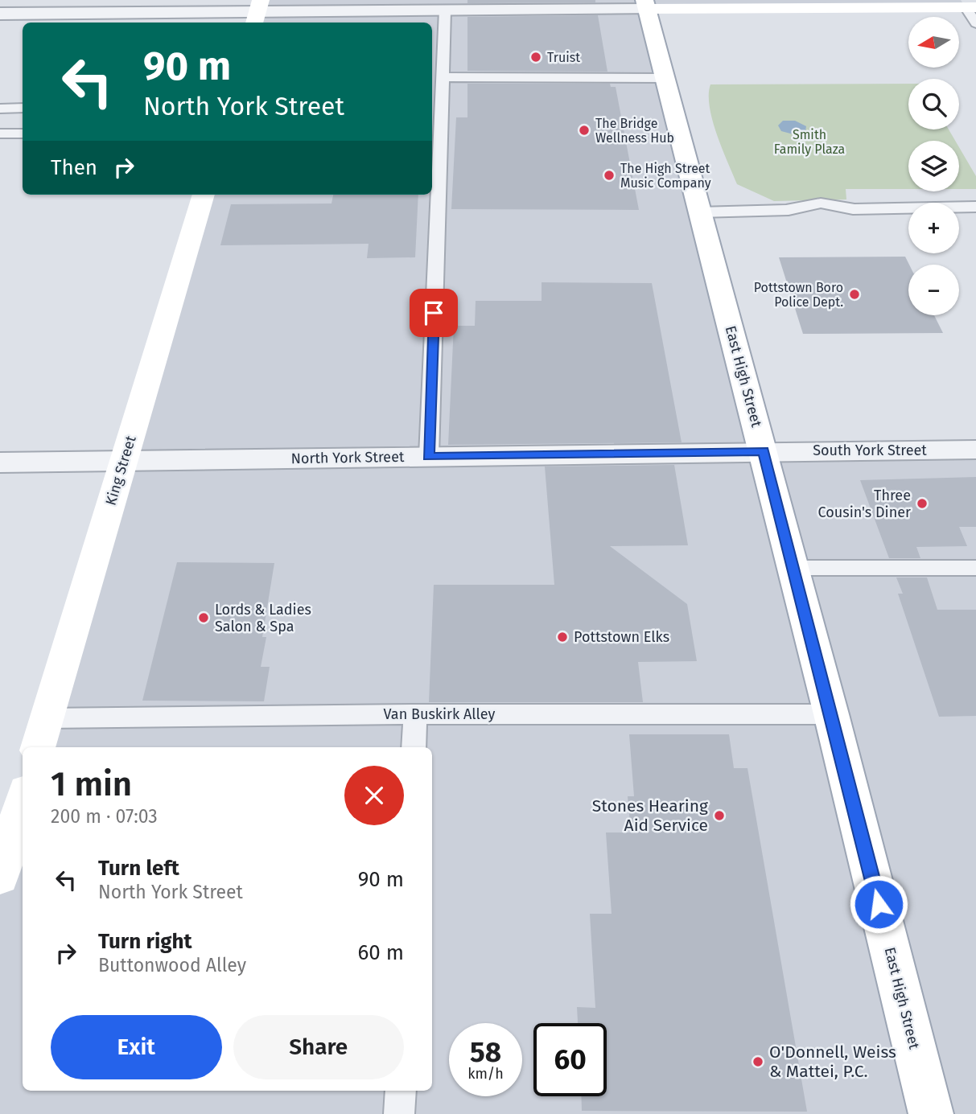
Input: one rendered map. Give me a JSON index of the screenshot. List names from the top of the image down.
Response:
{
  "streets": {
    "main road": ["East High Street", "King Street"],
    "street": ["South York Street", "North York Street"],
    "lane": ["Van Buskirk Alley"]
  },
  "crossings": [
    ["East High Street", "South York Street"],
    ["East High Street", "North York Street"],
    ["East High Street", "Van Buskirk Alley"],
    ["South York Street", "North York Street"],
    ["North York Street", "King Street"],
    ["King Street", "Van Buskirk Alley"]
  ],
  "parks": ["Smith Family Plaza"],
  "places": [
    "Truist",
    "The Bridge Wellness Hub",
    "The High Street Music Company",
    "Pottstown Boro Police Dept.",
    "Three Cousin's Diner",
    "Lords & Ladies Salon & Spa",
    "Pottstown Elks",
    "Stones Hearing Aid Service",
    "O'Donnell, Weiss & Mattei, P.C."
  ],
  "north": "left",
  "page": {
    "map_buttons": ["+", "−"],
    "turn": ["90 m", "North York Street"],
    "then": "Then",
    "heading": ["1 min", "200 m · 07:03"],
    "list": [
      {
        "name": "Turn left",
        "note": "North York Street",
        "value": "90 m"
      },
      {
        "name": "Turn right",
        "note": "Buttonwood Alley",
        "value": "60 m"
      }
    ],
    "buttons": ["Exit", "Share"],
    "speed": "58 km/h",
    "limit": "60"
  }
}
